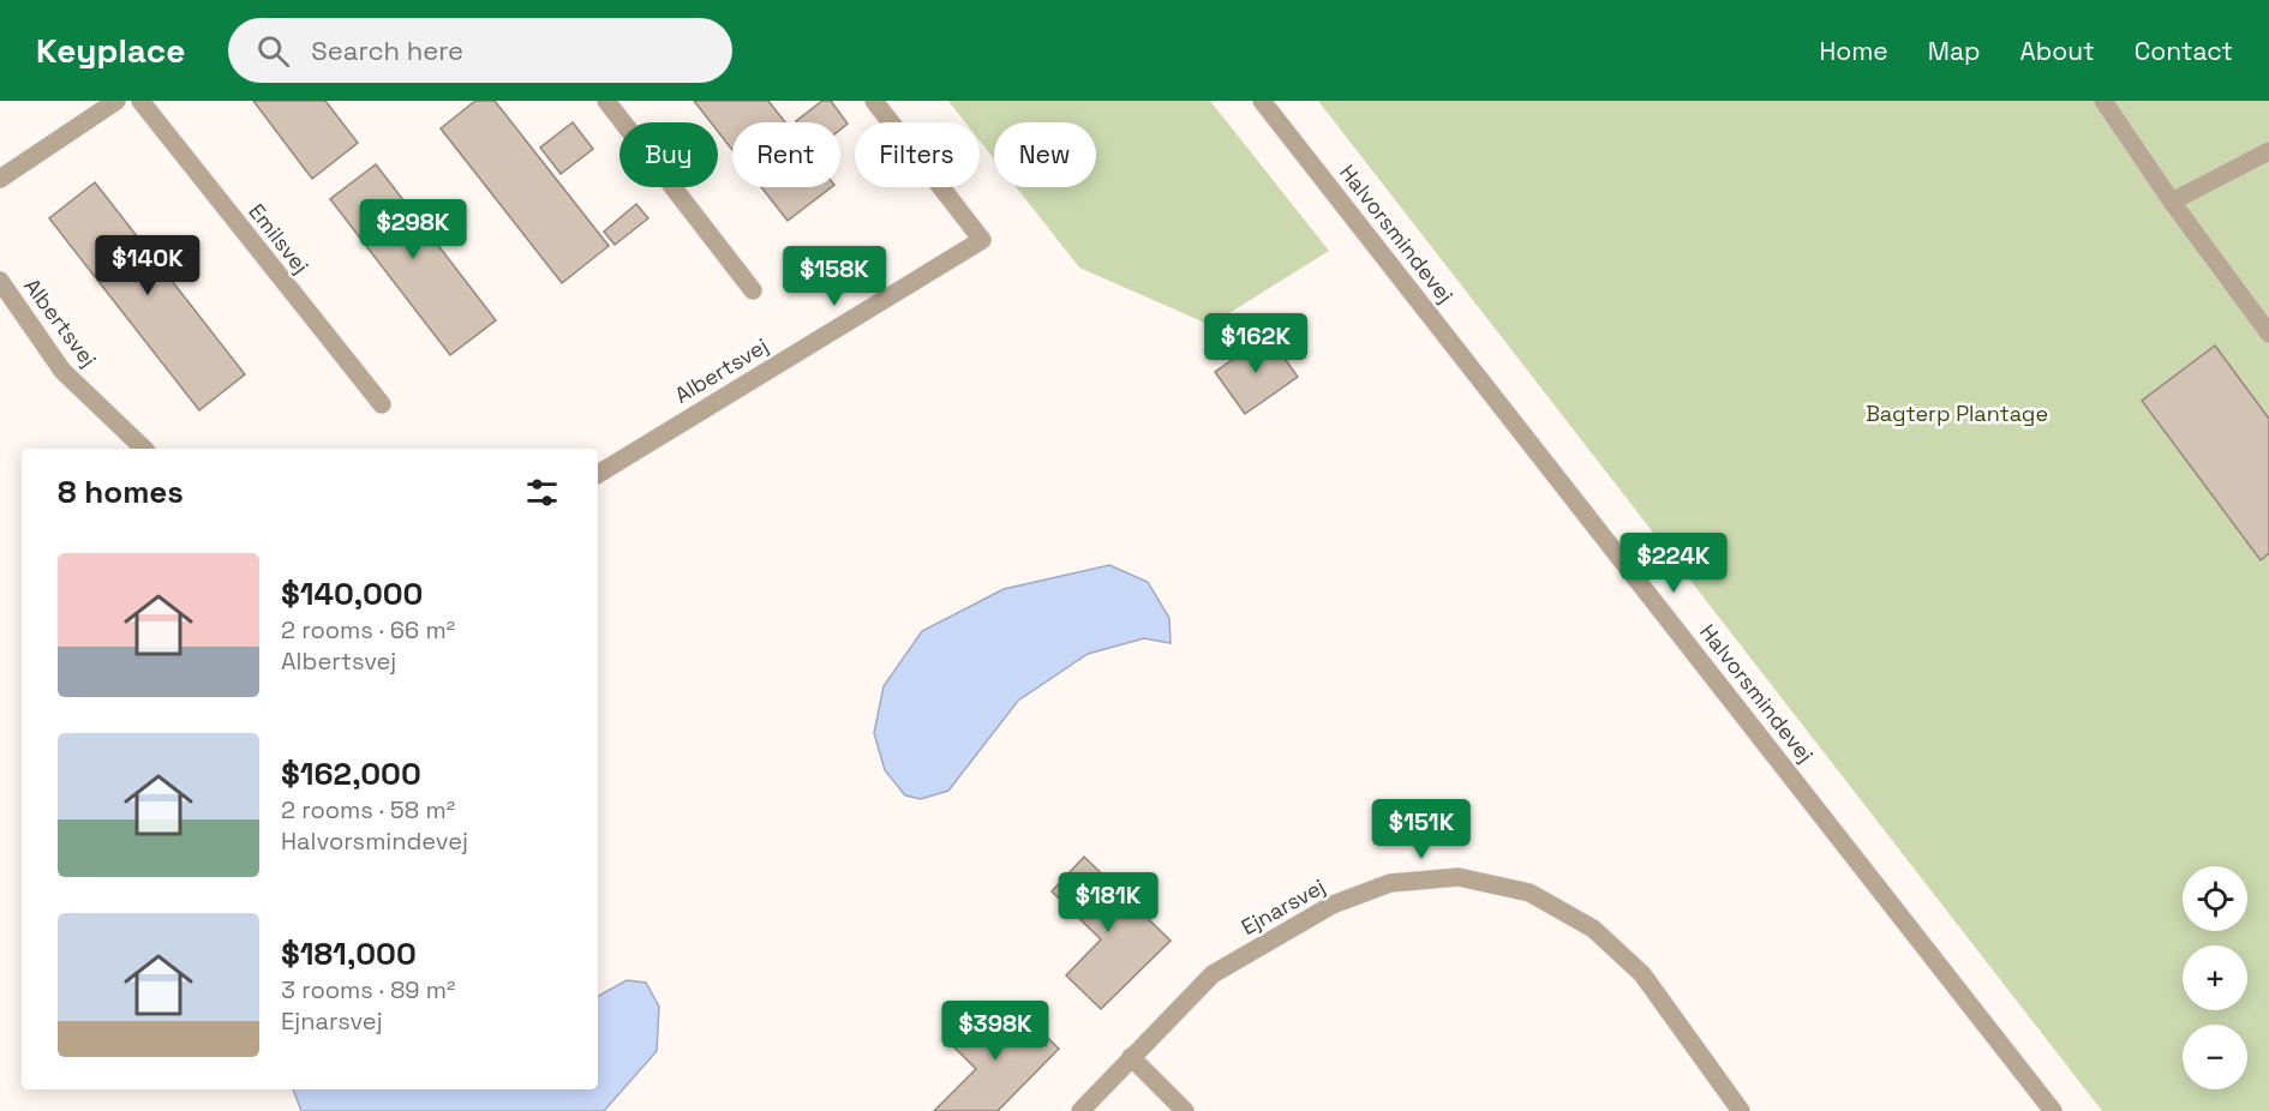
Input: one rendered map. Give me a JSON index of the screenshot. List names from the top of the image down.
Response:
{
  "streets": {
    "street": [
      "Halvorsmindevej",
      "Emilsvej",
      "Albertsvej",
      "Ejnarsvej"
    ]
  },
  "parks": ["Bagterp Plantage"],
  "page": {
    "header": "Keyplace",
    "search": "Search here",
    "nav": [
      "Home",
      "Map",
      "About",
      "Contact"
    ],
    "chip": [
      "Buy",
      "Rent",
      "Filters",
      "New"
    ],
    "price": [
      "$298K",
      "$140K",
      "$158K",
      "$162K",
      "$224K",
      "$151K",
      "$181K",
      "$398K"
    ],
    "heading": "8 homes",
    "list": [
      {
        "name": "$140,000",
        "note": "2 rooms · 66 m² · Albertsvej"
      },
      {
        "name": "$162,000",
        "note": "2 rooms · 58 m² · Halvorsmindevej"
      },
      {
        "name": "$181,000",
        "note": "3 rooms · 89 m² · Ejnarsvej"
      }
    ],
    "map_buttons": ["+", "−"]
  }
}
